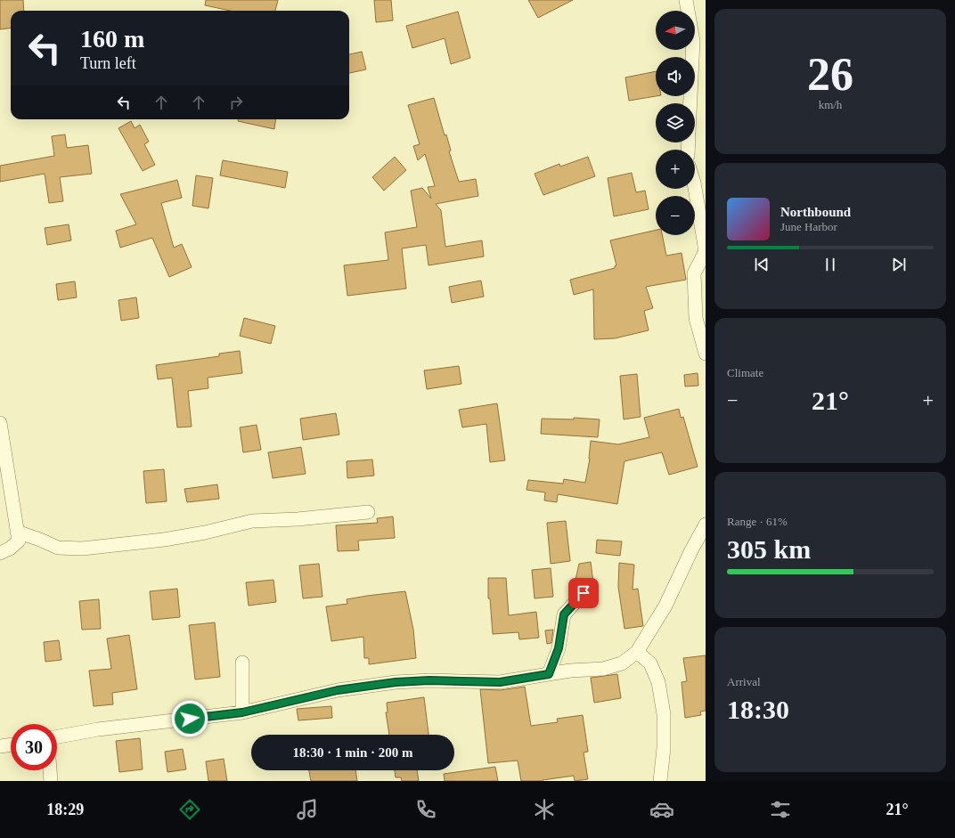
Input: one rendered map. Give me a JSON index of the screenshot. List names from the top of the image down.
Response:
{
  "north": "left",
  "page": {
    "tile": [
      ["26", "km/h"],
      "Climate",
      ["Range · 61%", "305 km"],
      ["Arrival", "18:30"]
    ],
    "map_buttons": ["+", "−"],
    "turn": ["160 m", "Turn left"],
    "song": ["Northbound", "June Harbor"],
    "heat": ["−", "21°", "+"],
    "limit": "30",
    "trip": "18:30 · 1 min · 200 m",
    "tabs": ["18:29", "21°"]
  }
}
